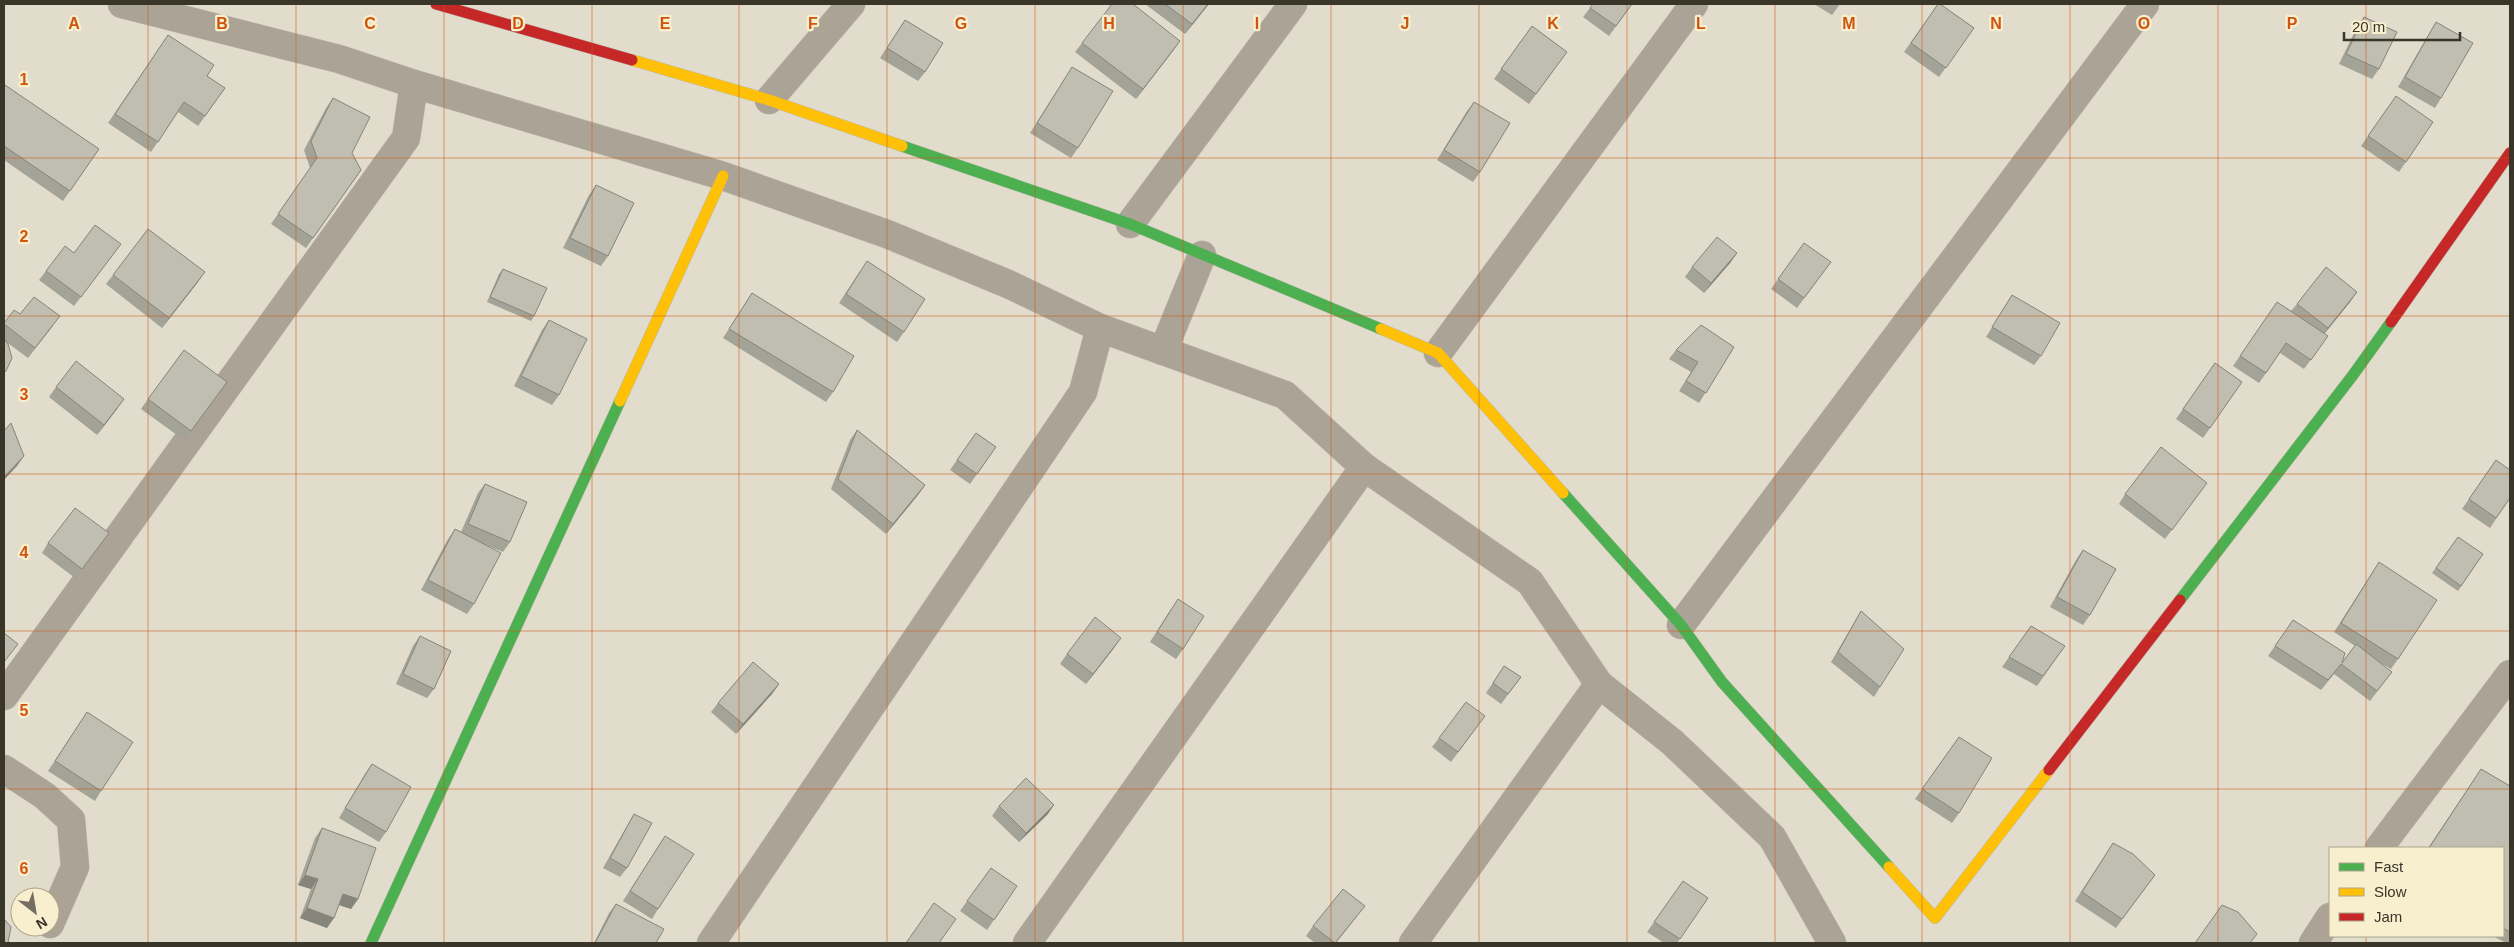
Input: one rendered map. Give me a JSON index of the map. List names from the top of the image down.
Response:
{
  "legend": ["Fast", "Slow", "Jam"],
  "scale_bar": "20 m",
  "north": "bottom right",
  "grid": {
    "columns": [
      "A",
      "B",
      "C",
      "D",
      "E",
      "F",
      "G",
      "H",
      "I",
      "J",
      "K",
      "L",
      "M",
      "N",
      "O",
      "P"
    ],
    "rows": [
      "1",
      "2",
      "3",
      "4",
      "5",
      "6"
    ]
  }
}
